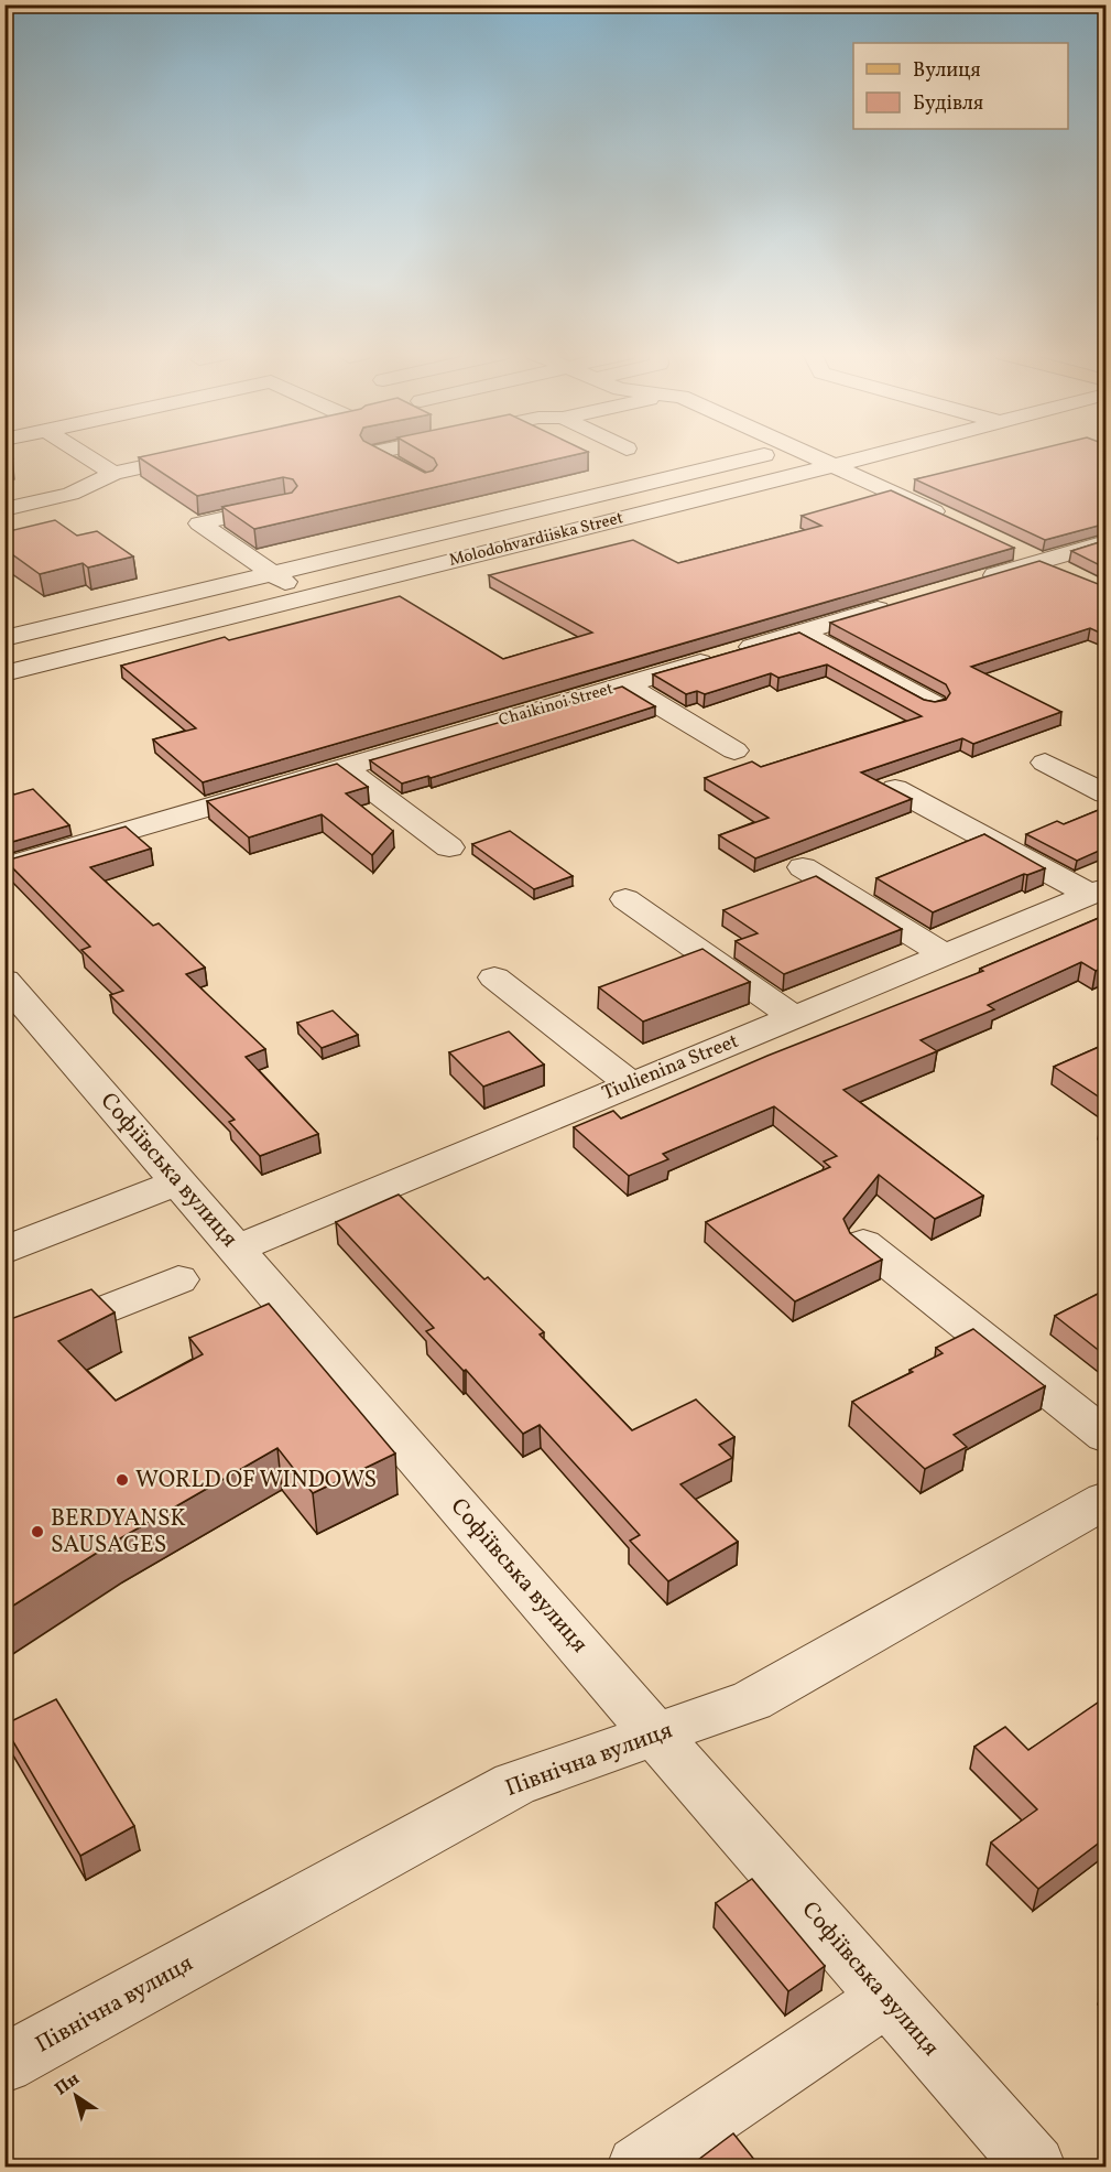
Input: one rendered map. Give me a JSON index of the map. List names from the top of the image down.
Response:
{
  "streets": {
    "street": [
      "Molodohvardiiska Street",
      "Chaikinoi Street",
      "Tiulienina Street",
      "Софіївська вулиця",
      "Північна вулиця"
    ]
  },
  "crossings": [
    ["Tiulienina Street", "Софіївська вулиця"],
    ["Софіївська вулиця", "Північна вулиця"]
  ],
  "places": ["WORLD OF WINDOWS", "BERDYANSK SAUSAGES"],
  "legend": ["Вулиця", "Будівля"],
  "north": "top left"
}
